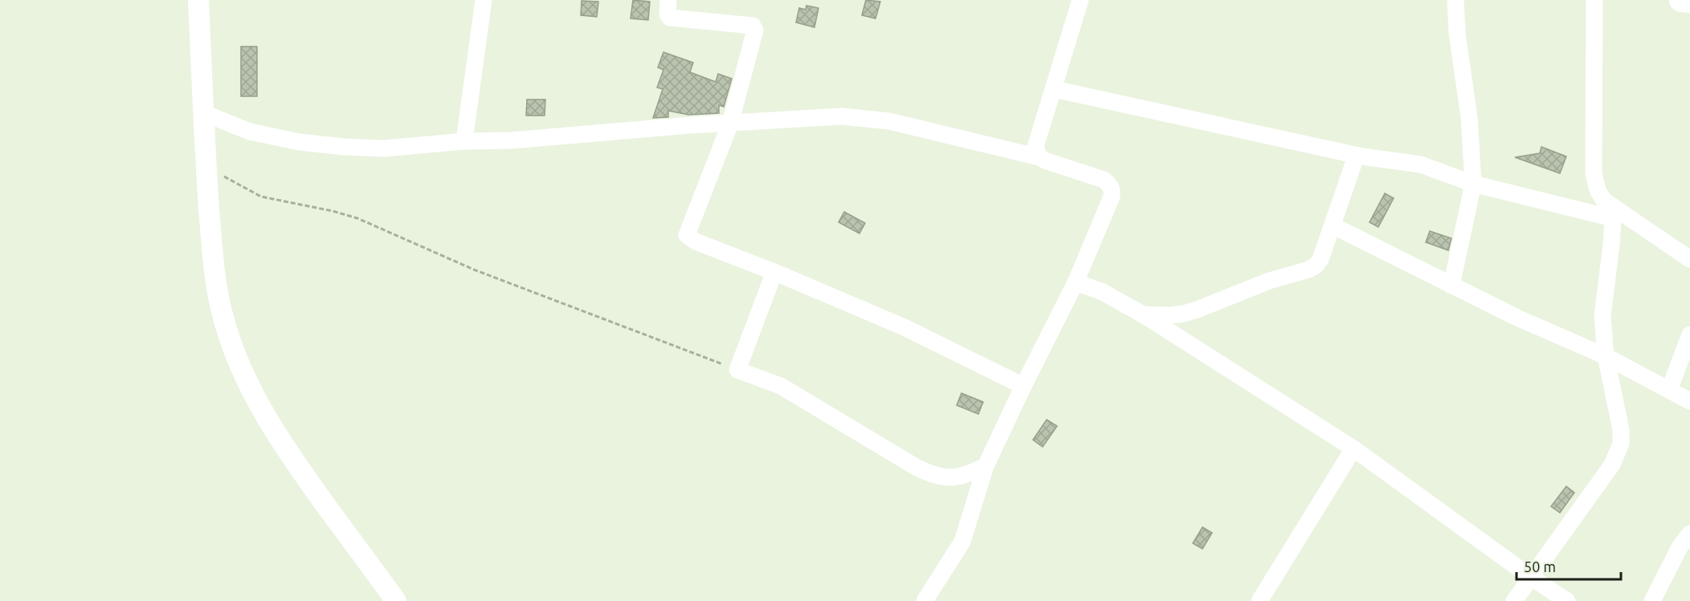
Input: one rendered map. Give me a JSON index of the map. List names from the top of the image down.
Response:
{
  "scale_bar": "50 m"
}
